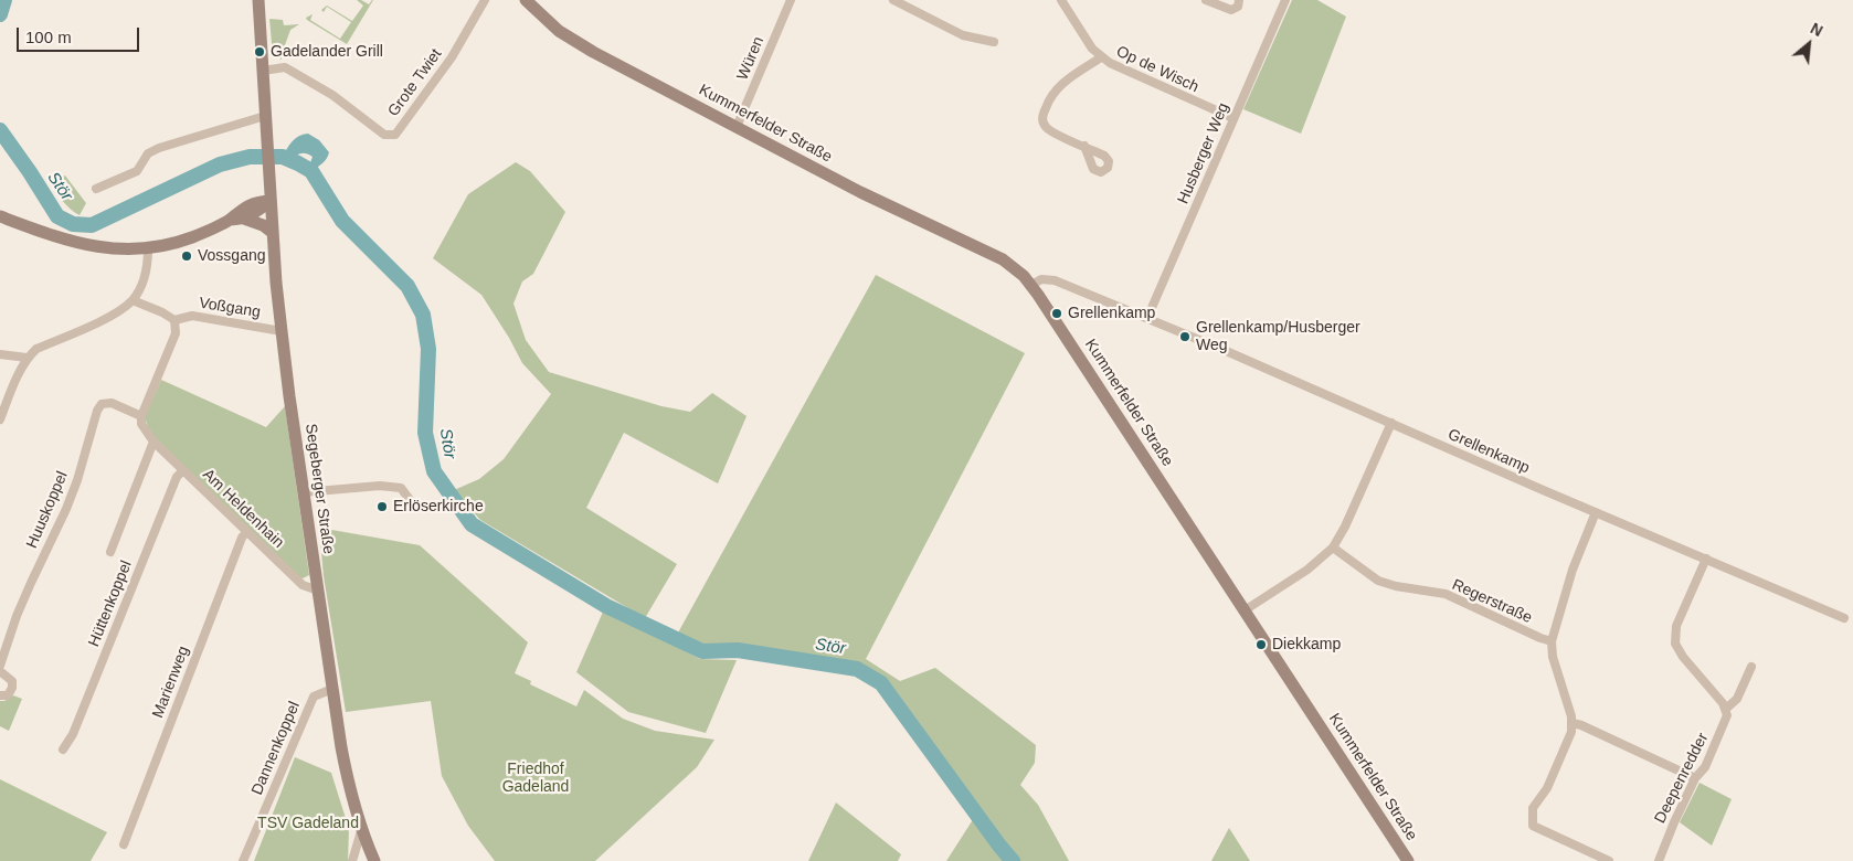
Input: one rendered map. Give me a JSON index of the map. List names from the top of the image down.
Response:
{
  "streets": {
    "street": [
      "Würen",
      "Op de Wisch",
      "Grote Twiet",
      "Kummerfelder Straße",
      "Husberger Weg",
      "Voßgang",
      "Grellenkamp",
      "Segeberger Straße",
      "Am Heldenhain",
      "Huuskoppel",
      "Regerstraße",
      "Hüttenkoppel",
      "Marienweg",
      "Dannenkoppel",
      "Deepenredder"
    ]
  },
  "crossings": [
    ["Würen", "Kummerfelder Straße"],
    ["Op de Wisch", "Husberger Weg"],
    ["Grote Twiet", "Segeberger Straße"],
    ["Kummerfelder Straße", "Grellenkamp"],
    ["Husberger Weg", "Grellenkamp"],
    ["Voßgang", "Segeberger Straße"],
    ["Segeberger Straße", "Am Heldenhain"],
    ["Segeberger Straße", "Dannenkoppel"],
    ["Am Heldenhain", "Huuskoppel"],
    ["Am Heldenhain", "Hüttenkoppel"],
    ["Am Heldenhain", "Marienweg"]
  ],
  "water": ["Stör"],
  "parks": ["Friedhof Gadeland", "TSV Gadeland"],
  "places": [
    "Gadelander Grill",
    "Vossgang",
    "Grellenkamp",
    "Grellenkamp/Husberger Weg",
    "Erlöserkirche",
    "Diekkamp"
  ],
  "scale_bar": "100 m",
  "north": "top right"
}
